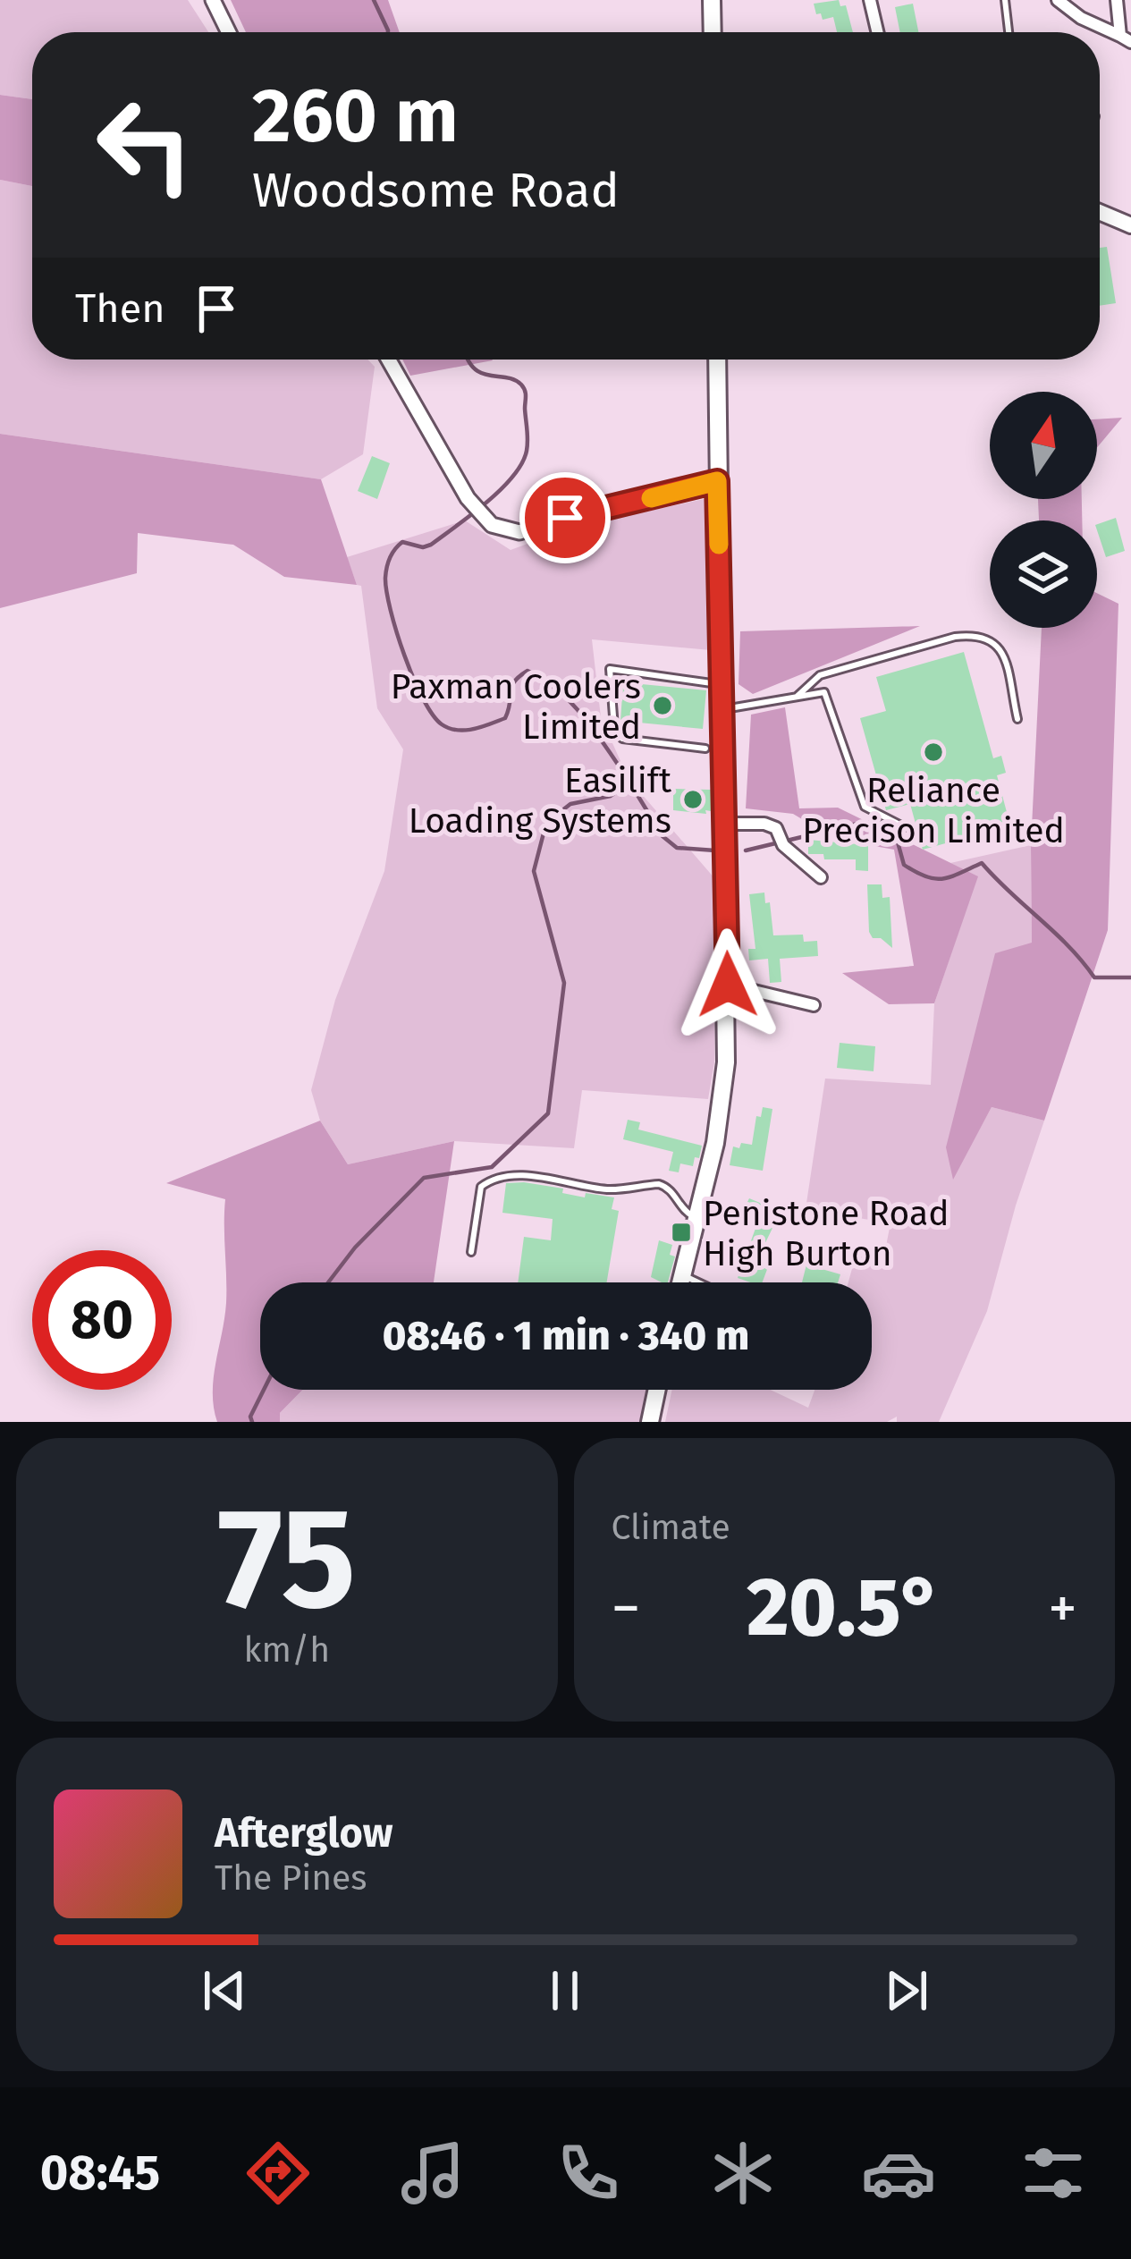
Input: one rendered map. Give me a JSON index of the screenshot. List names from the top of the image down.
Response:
{
  "places": {
    "other": ["Paxman Coolers Limited", "Reliance Precison Limited", "Easilift Loading Systems"],
    "transit": ["Penistone Road High Burton"]
  },
  "north": "top",
  "page": {
    "turn": ["260 m", "Woodsome Road"],
    "then": "Then",
    "limit": "80",
    "trip": "08:46 · 1 min · 340 m",
    "tile": [
      ["75", "km/h"],
      "Climate"
    ],
    "heat": ["−", "20.5°", "+"],
    "song": ["Afterglow", "The Pines"],
    "tabs": "08:45"
  }
}
